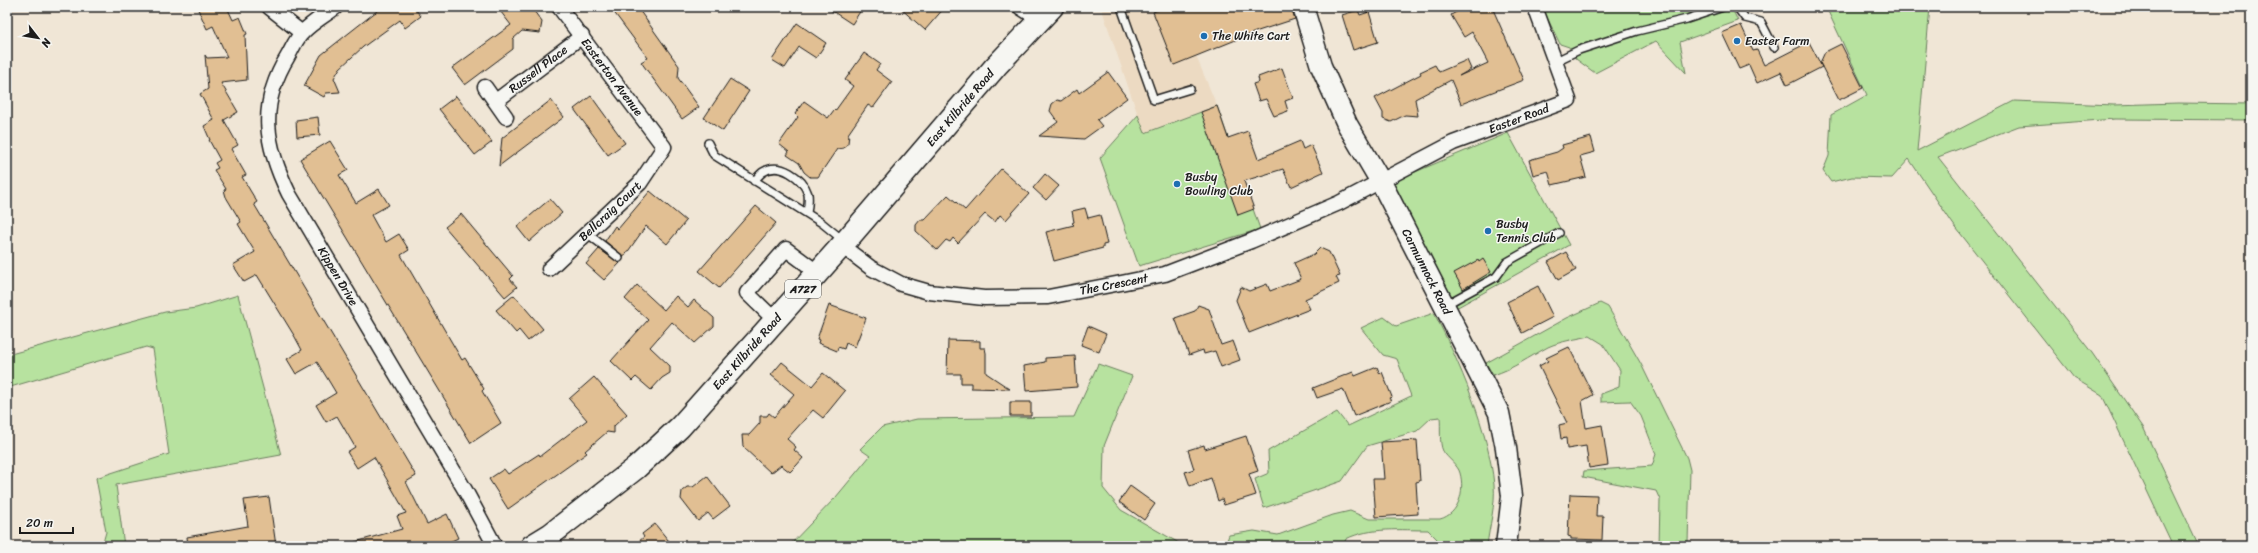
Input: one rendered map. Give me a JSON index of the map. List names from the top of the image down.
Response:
{
  "streets": {
    "main road": ["East Kilbride Road", "Carmunnock Road", "A727"],
    "street": [
      "Russell Place",
      "Easterton Avenue",
      "Easter Road",
      "Bellcraig Court",
      "Kippen Drive",
      "The Crescent"
    ]
  },
  "crossings": [
    ["Russell Place", "Easterton Avenue"],
    ["Easterton Avenue", "Bellcraig Court"],
    ["East Kilbride Road", "The Crescent"],
    ["Easter Road", "Carmunnock Road"],
    ["Easter Road", "The Crescent"],
    ["Carmunnock Road", "The Crescent"]
  ],
  "places": [
    "The White Cart",
    "Easter Farm",
    "Busby Bowling Club",
    "Busby Tennis Club"
  ],
  "scale_bar": "20 m",
  "north": "bottom right"
}
